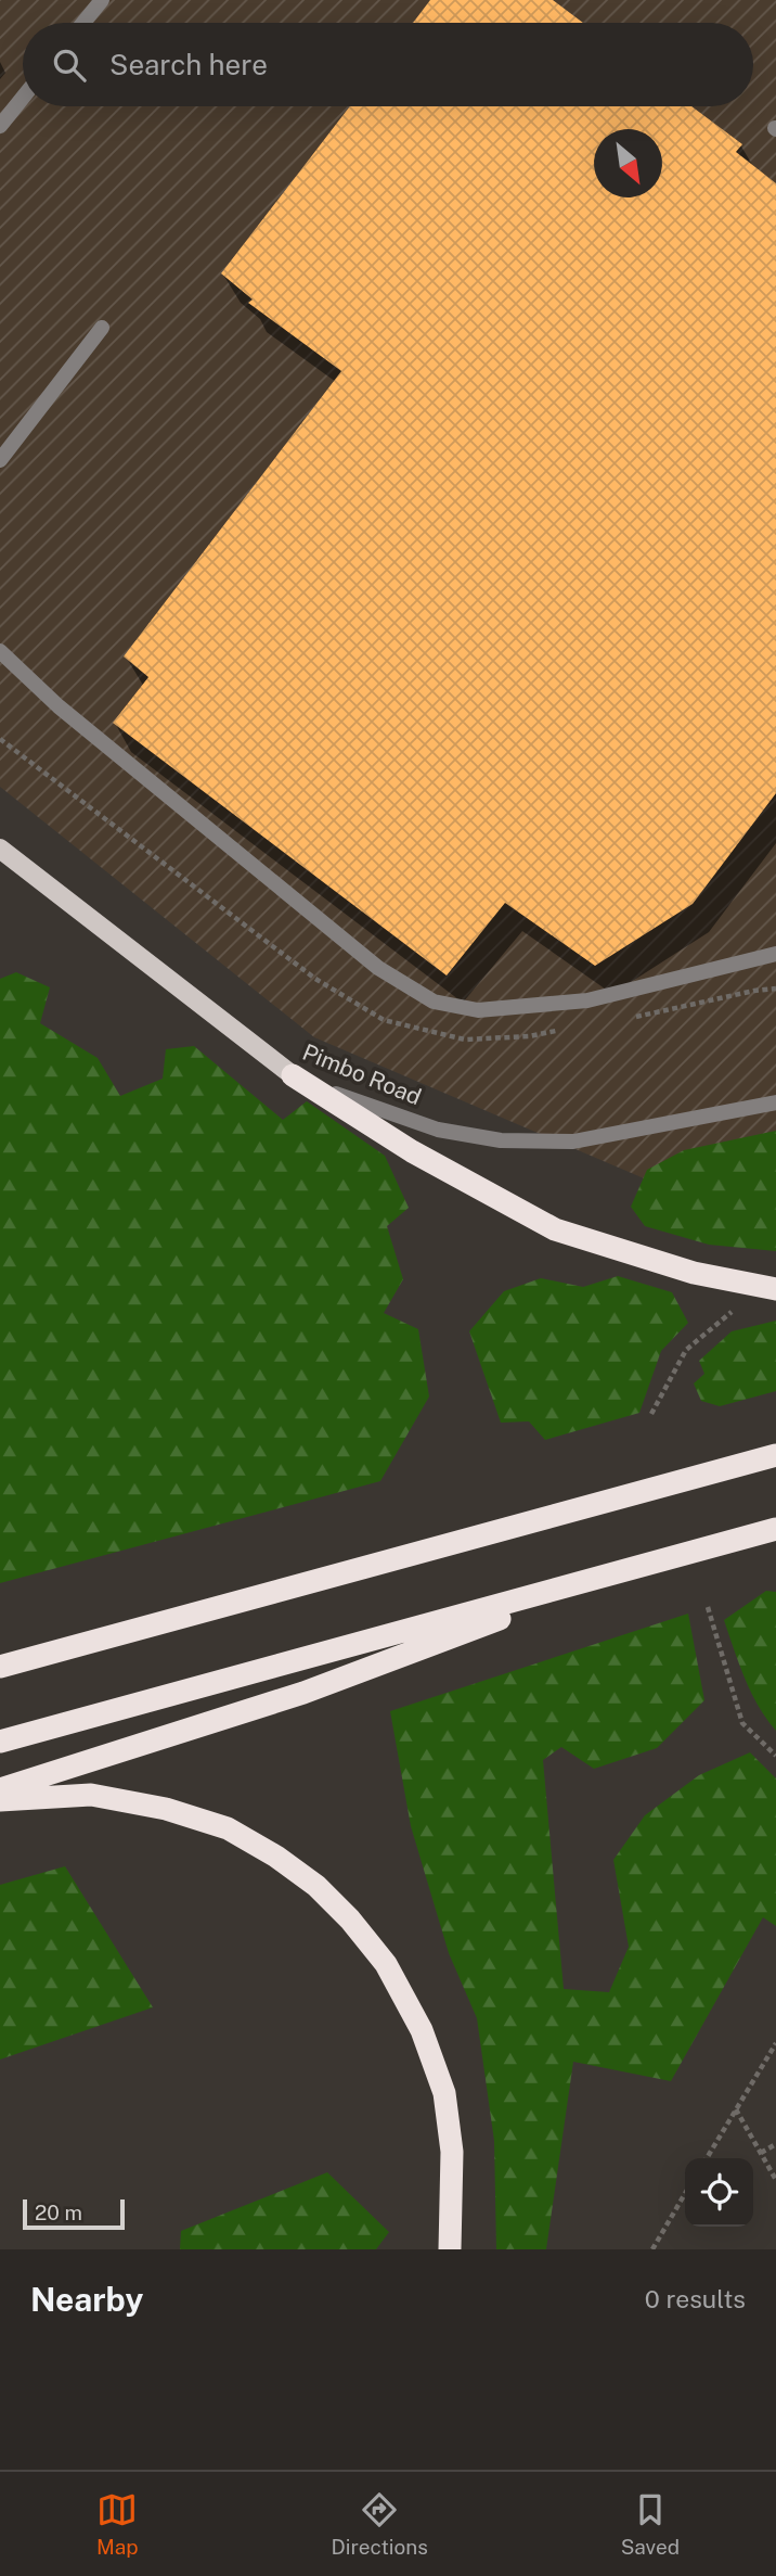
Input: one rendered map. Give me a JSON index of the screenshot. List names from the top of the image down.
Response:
{
  "streets": {
    "main road": ["Pimbo Road"]
  },
  "scale_bar": "20 m",
  "north": "bottom right",
  "page": {
    "search": "Search here",
    "scale": "20 m",
    "heading": ["Nearby", "0 results"],
    "nav": ["Map", "Directions", "Saved"]
  }
}
